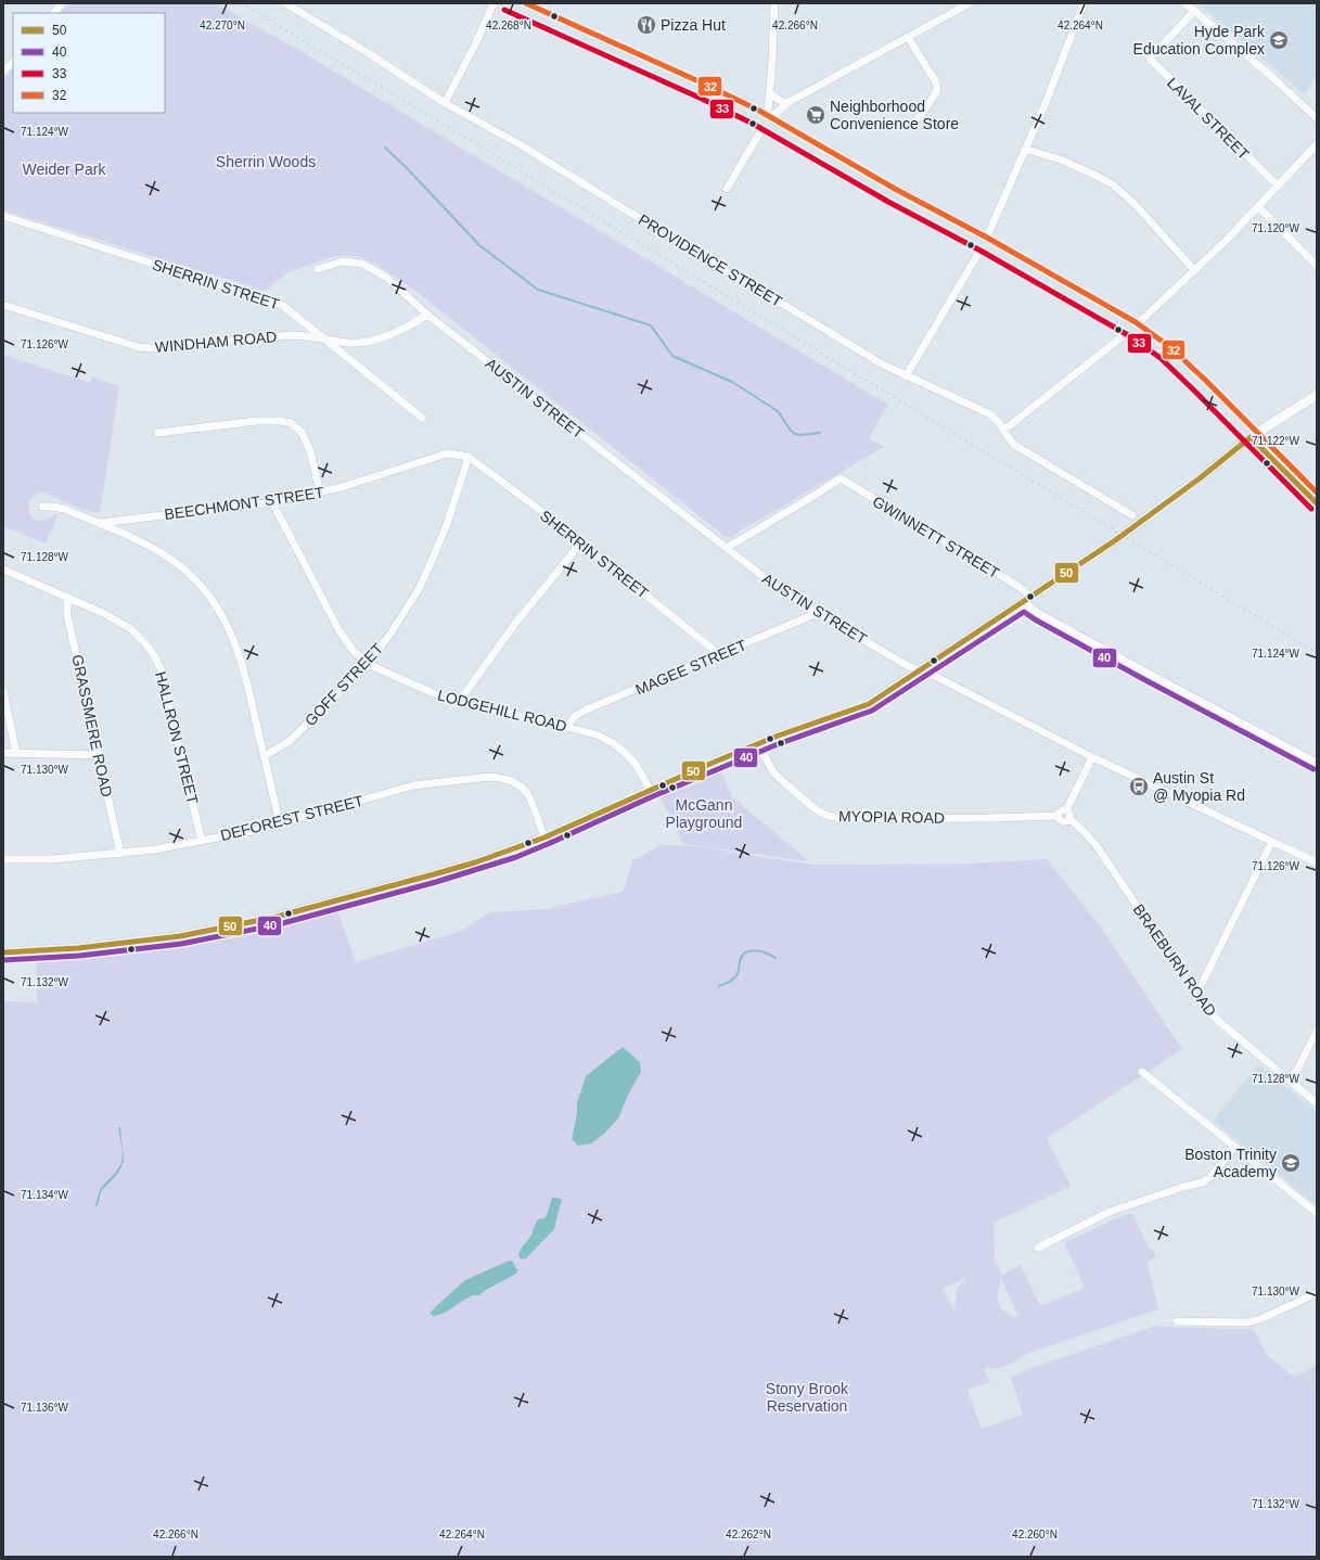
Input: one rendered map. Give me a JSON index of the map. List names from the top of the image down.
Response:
{
  "streets": {
    "street": [
      "LAVAL STREET",
      "PROVIDENCE STREET",
      "SHERRIN STREET",
      "WINDHAM ROAD",
      "AUSTIN STREET",
      "BEECHMONT STREET",
      "GWINNETT STREET",
      "MAGEE STREET",
      "GOFF STREET",
      "LODGEHILL ROAD",
      "GRASSMERE ROAD",
      "HALLRON STREET",
      "MYOPIA ROAD",
      "DEFOREST STREET",
      "BRAEBURN ROAD"
    ]
  },
  "crossings": [
    ["SHERRIN STREET", "WINDHAM ROAD"],
    ["SHERRIN STREET", "BEECHMONT STREET"],
    ["SHERRIN STREET", "MAGEE STREET"],
    ["SHERRIN STREET", "GOFF STREET"],
    ["WINDHAM ROAD", "AUSTIN STREET"],
    ["AUSTIN STREET", "GWINNETT STREET"],
    ["AUSTIN STREET", "MAGEE STREET"],
    ["BEECHMONT STREET", "GOFF STREET"],
    ["BEECHMONT STREET", "LODGEHILL ROAD"],
    ["MAGEE STREET", "LODGEHILL ROAD"],
    ["GOFF STREET", "LODGEHILL ROAD"],
    ["GRASSMERE ROAD", "HALLRON STREET"],
    ["GRASSMERE ROAD", "DEFOREST STREET"],
    ["HALLRON STREET", "DEFOREST STREET"],
    ["MYOPIA ROAD", "BRAEBURN ROAD"]
  ],
  "parks": [
    "Sherrin Woods",
    "Weider Park",
    "McGann Playground",
    "Stony Brook Reservation"
  ],
  "places": {
    "restaurant": ["Pizza Hut"],
    "school or university": ["Hyde Park Education Complex", "Boston Trinity Academy"],
    "supermarket": ["Neighborhood Convenience Store"],
    "bus stop": ["Austin St @ Myopia Rd"]
  },
  "lines": [
    "transit line 32",
    "transit line 33",
    "transit line 50",
    "transit line 40"
  ],
  "legend": [
    "50",
    "40",
    "33",
    "32"
  ],
  "coordinates": [
    "42.270°N",
    "42.268°N",
    "42.266°N",
    "42.264°N",
    "71.124°W",
    "71.120°W",
    "71.126°W",
    "71.122°W",
    "71.128°W",
    "71.130°W",
    "71.132°W",
    "71.134°W",
    "71.136°W",
    "42.262°N",
    "42.260°N"
  ]
}
